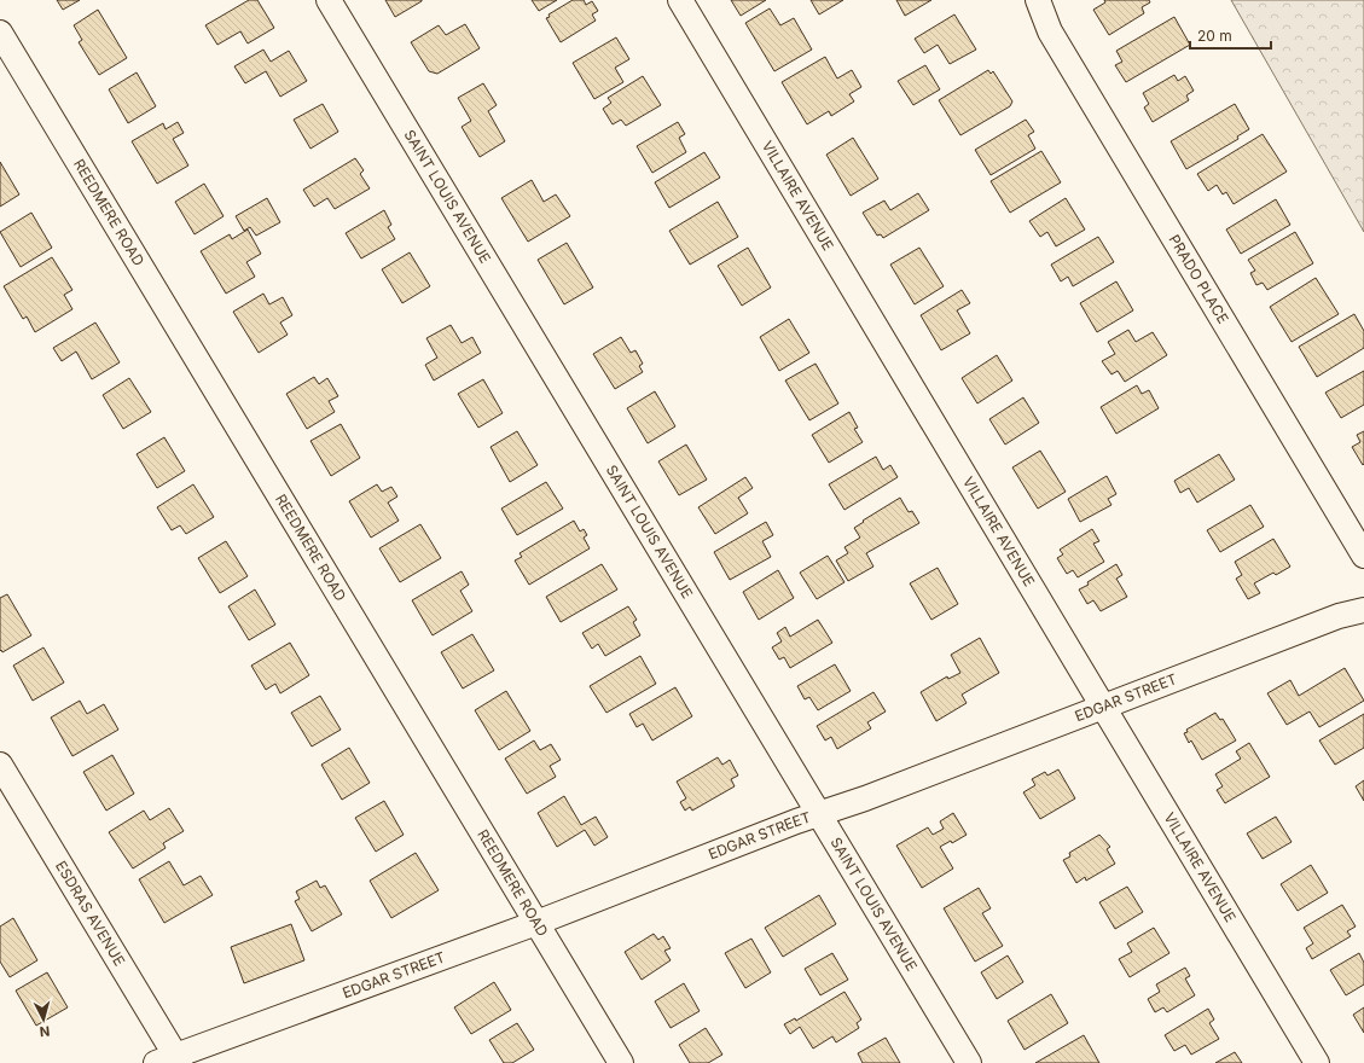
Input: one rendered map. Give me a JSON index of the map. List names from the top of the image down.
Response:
{
  "streets": {
    "street": [
      "VILLAIRE AVENUE",
      "SAINT LOUIS AVENUE",
      "REEDMERE ROAD",
      "PRADO PLACE",
      "EDGAR STREET",
      "ESDRAS AVENUE"
    ]
  },
  "crossings": [
    ["VILLAIRE AVENUE", "EDGAR STREET"],
    ["SAINT LOUIS AVENUE", "EDGAR STREET"],
    ["REEDMERE ROAD", "EDGAR STREET"],
    ["EDGAR STREET", "ESDRAS AVENUE"]
  ],
  "scale_bar": "20 m",
  "north": "bottom"
}
